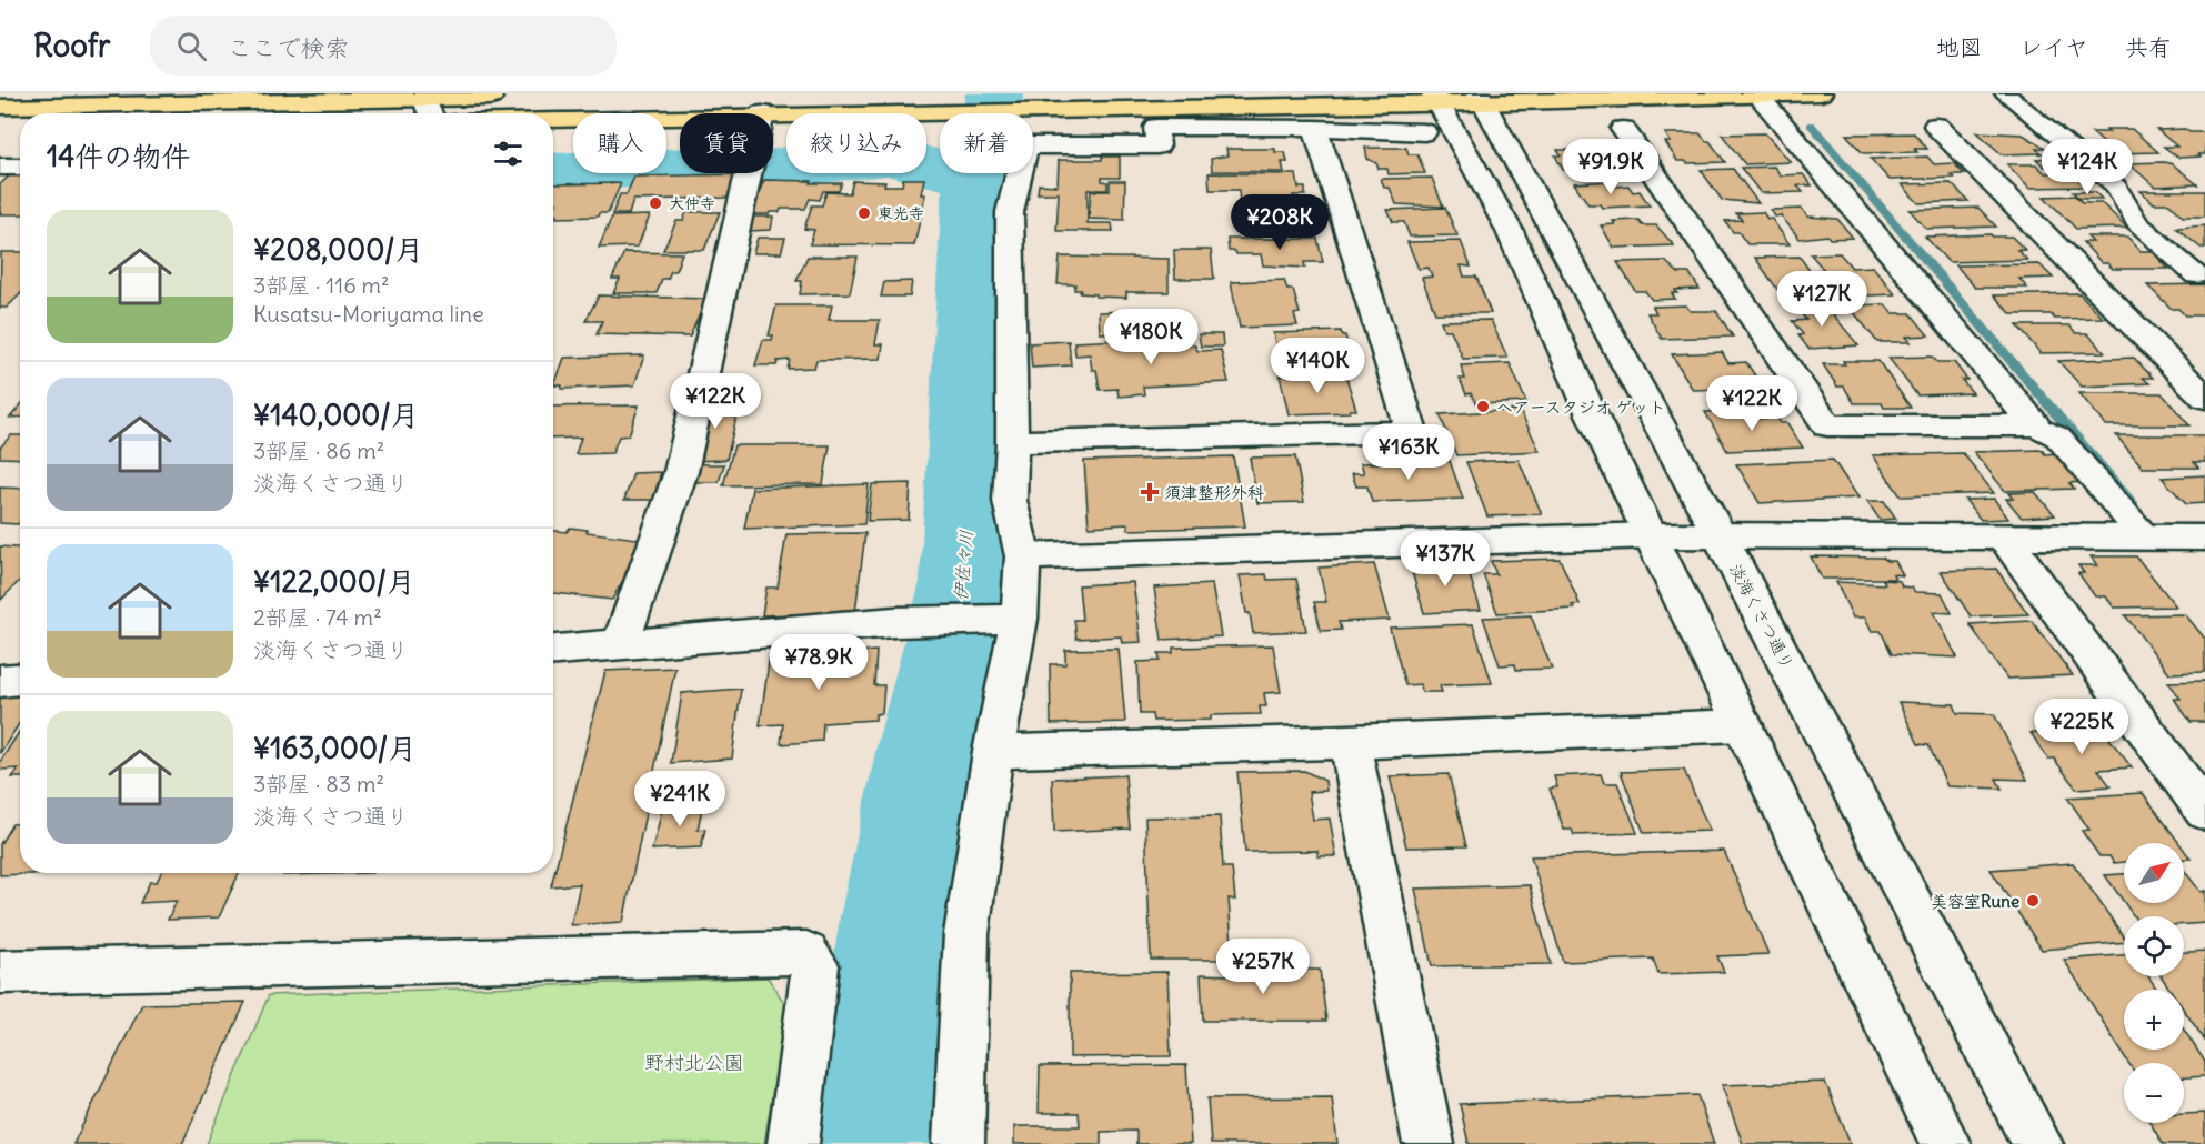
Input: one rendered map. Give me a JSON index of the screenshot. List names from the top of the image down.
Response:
{
  "streets": {
    "street": ["淡海くさつ通り"]
  },
  "water": ["伊佐々川"],
  "parks": ["野村北公園"],
  "places": {
    "other": [
      "大仲寺",
      "東光寺",
      "ヘアースタジオ ゲット",
      "美容室Rune"
    ],
    "health": ["須津整形外科"]
  },
  "north": "top right",
  "page": {
    "header": "Roofr",
    "search": "ここで検索",
    "nav": ["地図", "レイヤ", "共有"],
    "chip": [
      "購入",
      "賃貸",
      "絞り込み",
      "新着"
    ],
    "heading": "14件の物件",
    "price": [
      "¥91.9K",
      "¥124K",
      "¥208K",
      "¥127K",
      "¥180K",
      "¥140K",
      "¥122K",
      "¥122K",
      "¥163K",
      "¥137K",
      "¥78.9K",
      "¥225K",
      "¥241K",
      "¥257K"
    ],
    "list": [
      {
        "name": "¥208,000/月",
        "note": "3部屋 · 116 m² · Kusatsu-Moriyama line"
      },
      {
        "name": "¥140,000/月",
        "note": "3部屋 · 86 m² · 淡海くさつ通り"
      },
      {
        "name": "¥122,000/月",
        "note": "2部屋 · 74 m² · 淡海くさつ通り"
      },
      {
        "name": "¥163,000/月",
        "note": "3部屋 · 83 m² · 淡海くさつ通り"
      }
    ],
    "map_buttons": ["+", "−"]
  }
}
